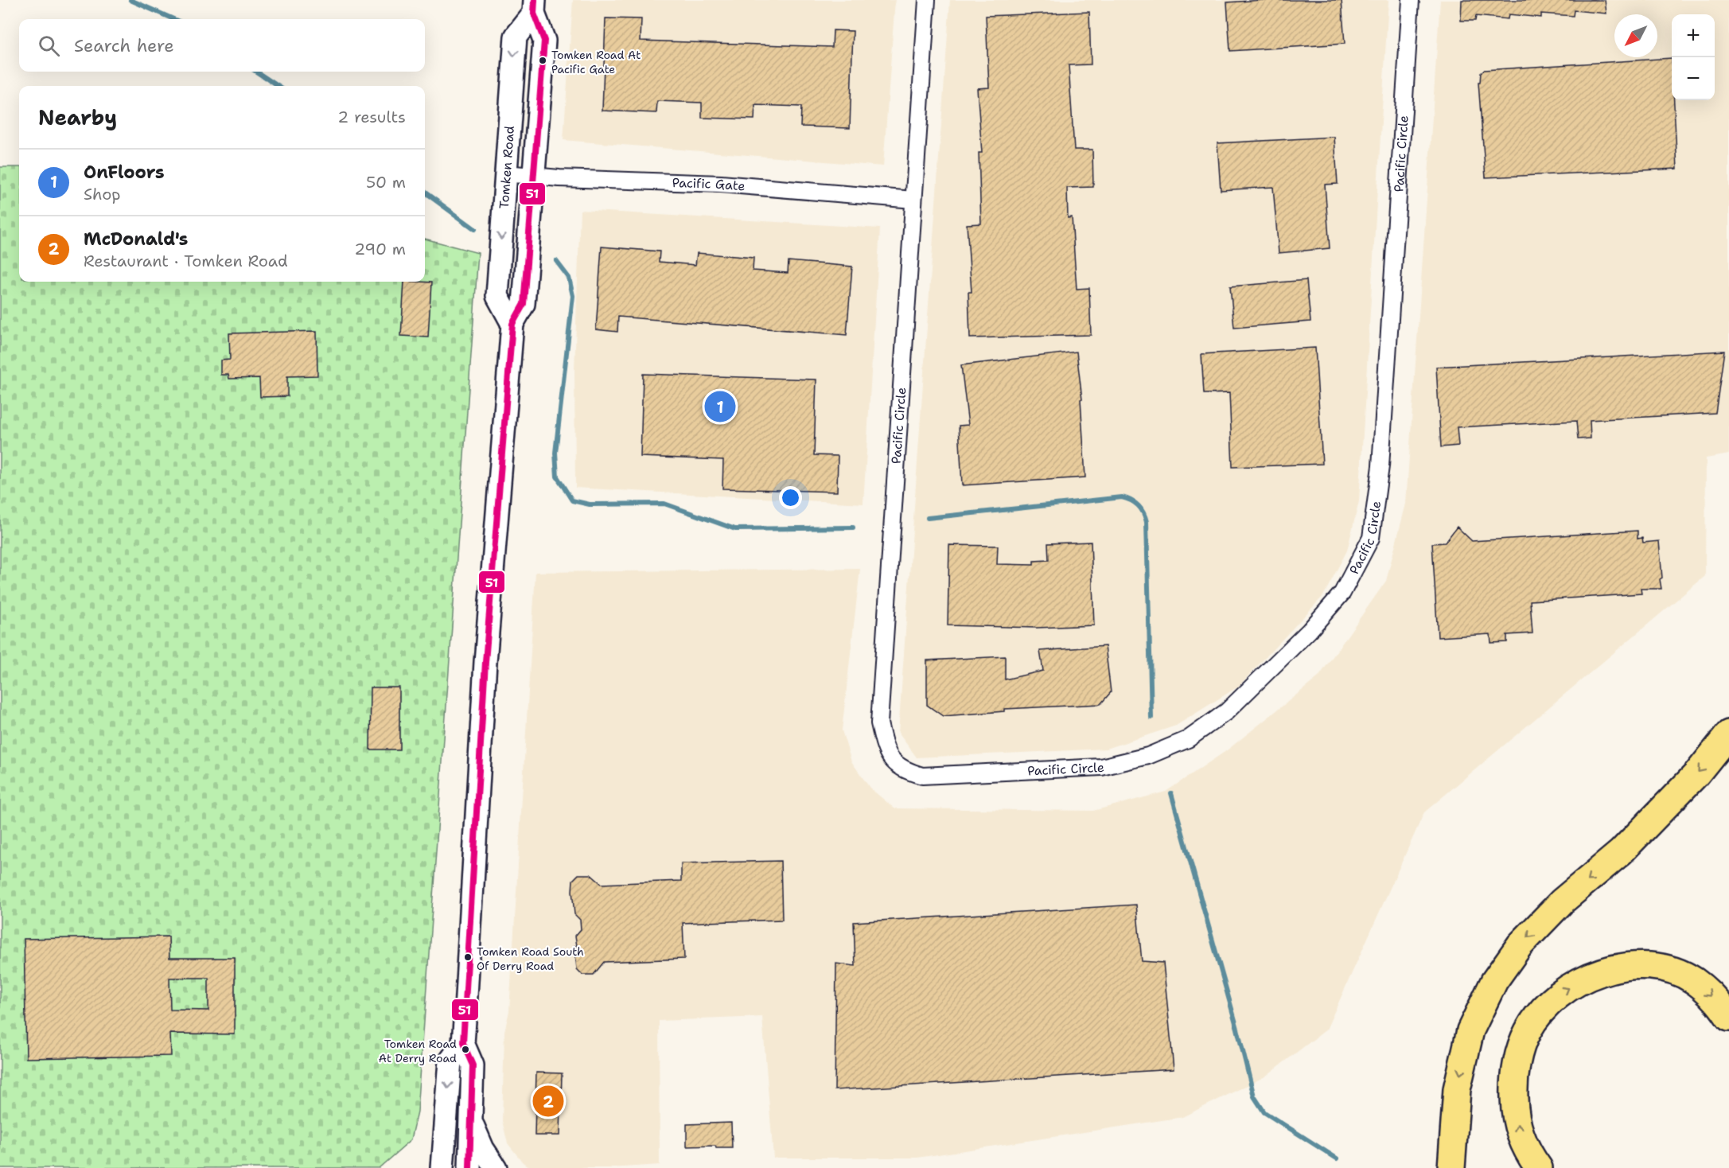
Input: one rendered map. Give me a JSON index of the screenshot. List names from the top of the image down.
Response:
{
  "streets": {
    "main road": ["Tomken Road"],
    "street": ["Pacific Circle", "Pacific Gate"]
  },
  "crossings": [
    ["Pacific Circle", "Pacific Gate"],
    ["Tomken Road", "Pacific Gate"]
  ],
  "places": ["Tomken Road At Pacific Gate", "Tomken Road South Of Derry Road", "Tomken Road At Derry Road"],
  "lines": ["transit line 51"],
  "north": "bottom left",
  "page": {
    "map_buttons": ["+", "−"],
    "search": "Search here",
    "heading": ["Nearby", "2 results"],
    "list": [
      {
        "mark": "1",
        "name": "OnFloors",
        "note": "Shop",
        "value": "50 m"
      },
      {
        "mark": "2",
        "name": "McDonald's",
        "note": "Restaurant · Tomken Road",
        "value": "290 m"
      }
    ],
    "pins": ["1", "2"]
  }
}
